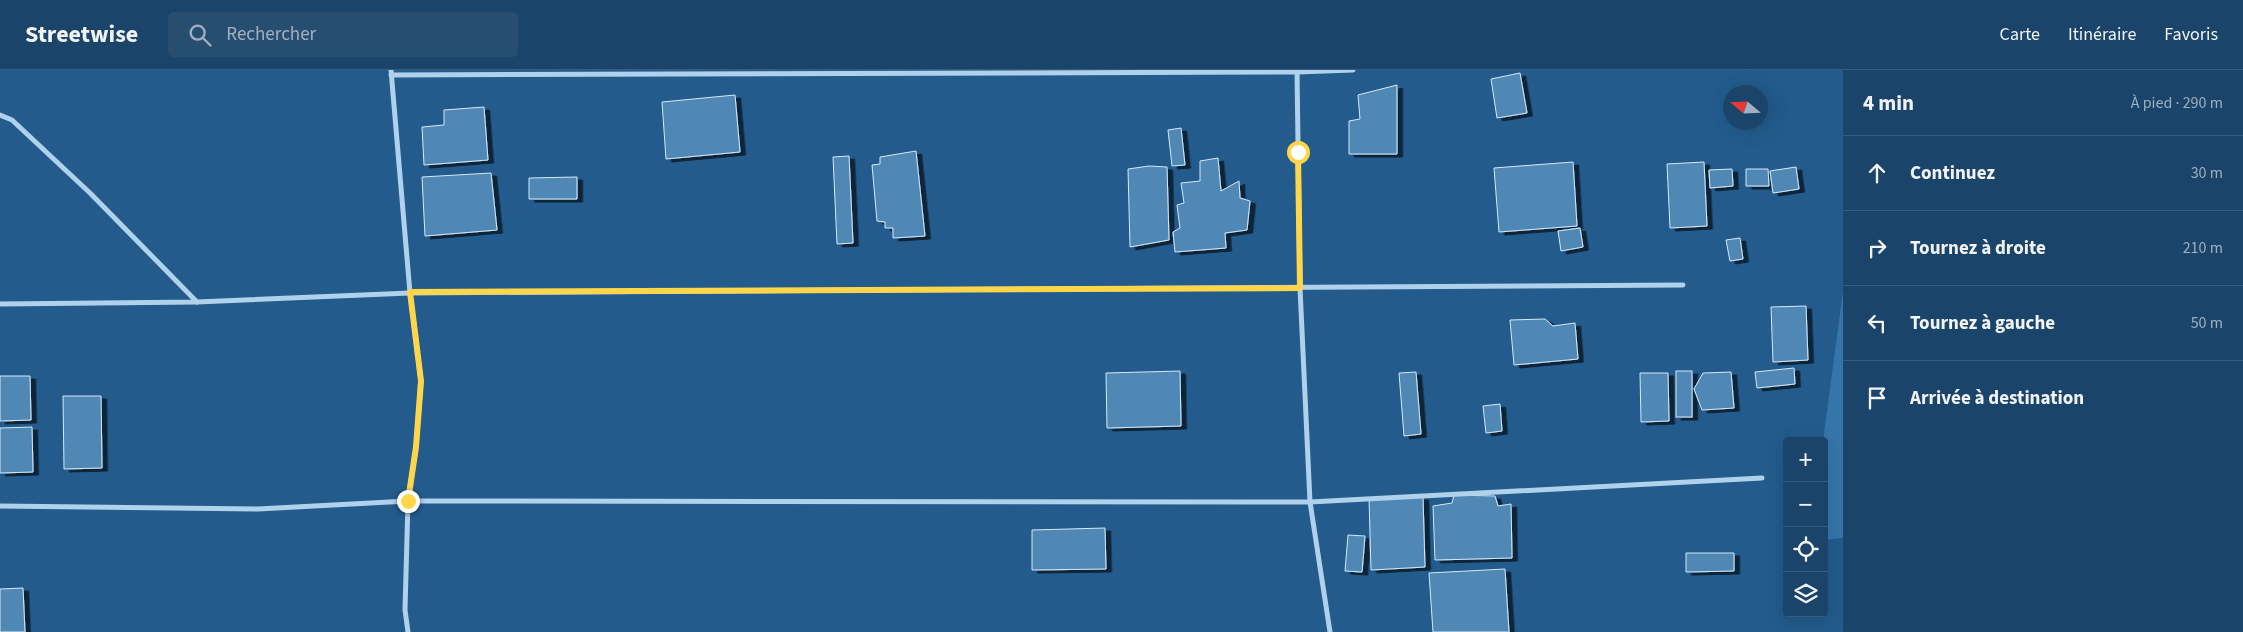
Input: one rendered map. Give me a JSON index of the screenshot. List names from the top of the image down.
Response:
{
  "north": "left",
  "page": {
    "header": "Streetwise",
    "search": "Rechercher",
    "nav": ["Carte", "Itinéraire", "Favoris"],
    "heading": ["4 min", "À pied · 290 m"],
    "list": [
      ["Continuez", "30 m"],
      ["Tournez à droite", "210 m"],
      ["Tournez à gauche", "50 m"],
      "Arrivée à destination"
    ],
    "map_buttons": ["+", "−"]
  }
}
